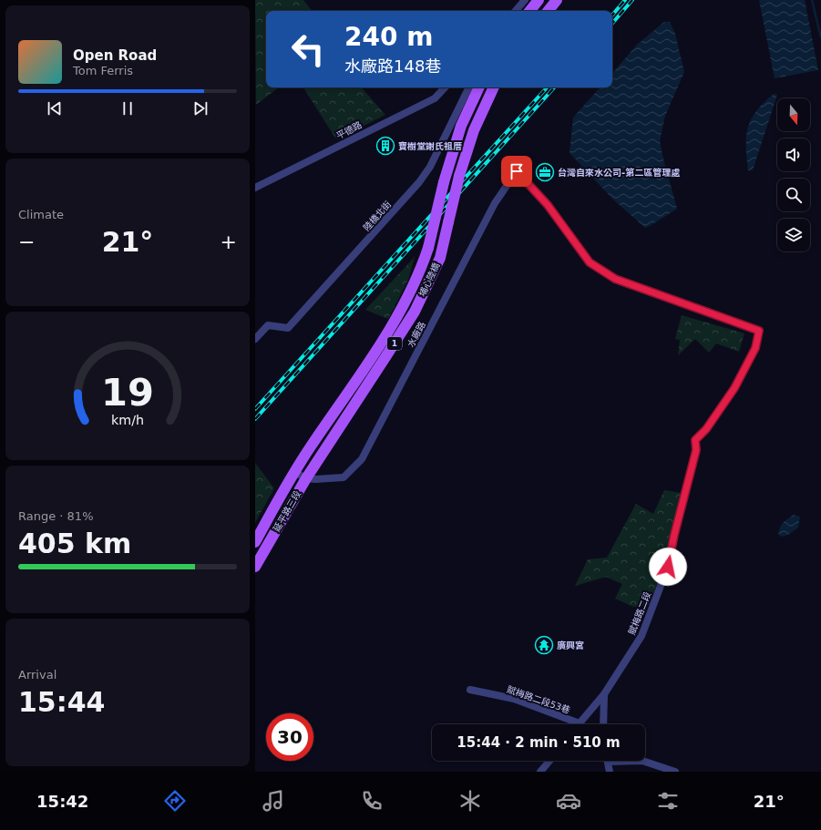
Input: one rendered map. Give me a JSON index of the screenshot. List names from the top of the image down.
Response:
{
  "streets": {
    "main road": ["埔心陸橋", "1", "延平路三段"],
    "street": [
      "平德路",
      "陸橋北街",
      "水廠路",
      "賦梅路二段",
      "賦梅路二段53巷"
    ]
  },
  "crossings": [
    ["埔心陸橋", "延平路三段"],
    ["水廠路", "延平路三段"],
    ["水廠路", "賦梅路二段"],
    ["賦梅路二段", "賦梅路二段53巷"]
  ],
  "places": {
    "building": ["寶樹堂謝氏祖厝"],
    "office": ["台灣自來水公司-第二區管理處"],
    "temple": ["廣興宮"]
  },
  "north": "bottom",
  "page": {
    "turn": ["240 m", "水廠路148巷"],
    "song": ["Open Road", "Tom Ferris"],
    "tile": [
      "Climate",
      ["Range · 81%", "405 km"],
      ["Arrival", "15:44"]
    ],
    "heat": ["−", "21°", "+"],
    "limit": "30",
    "trip": "15:44 · 2 min · 510 m",
    "tabs": ["15:42", "21°"],
    "gauge": ["19", "km/h"]
  }
}
